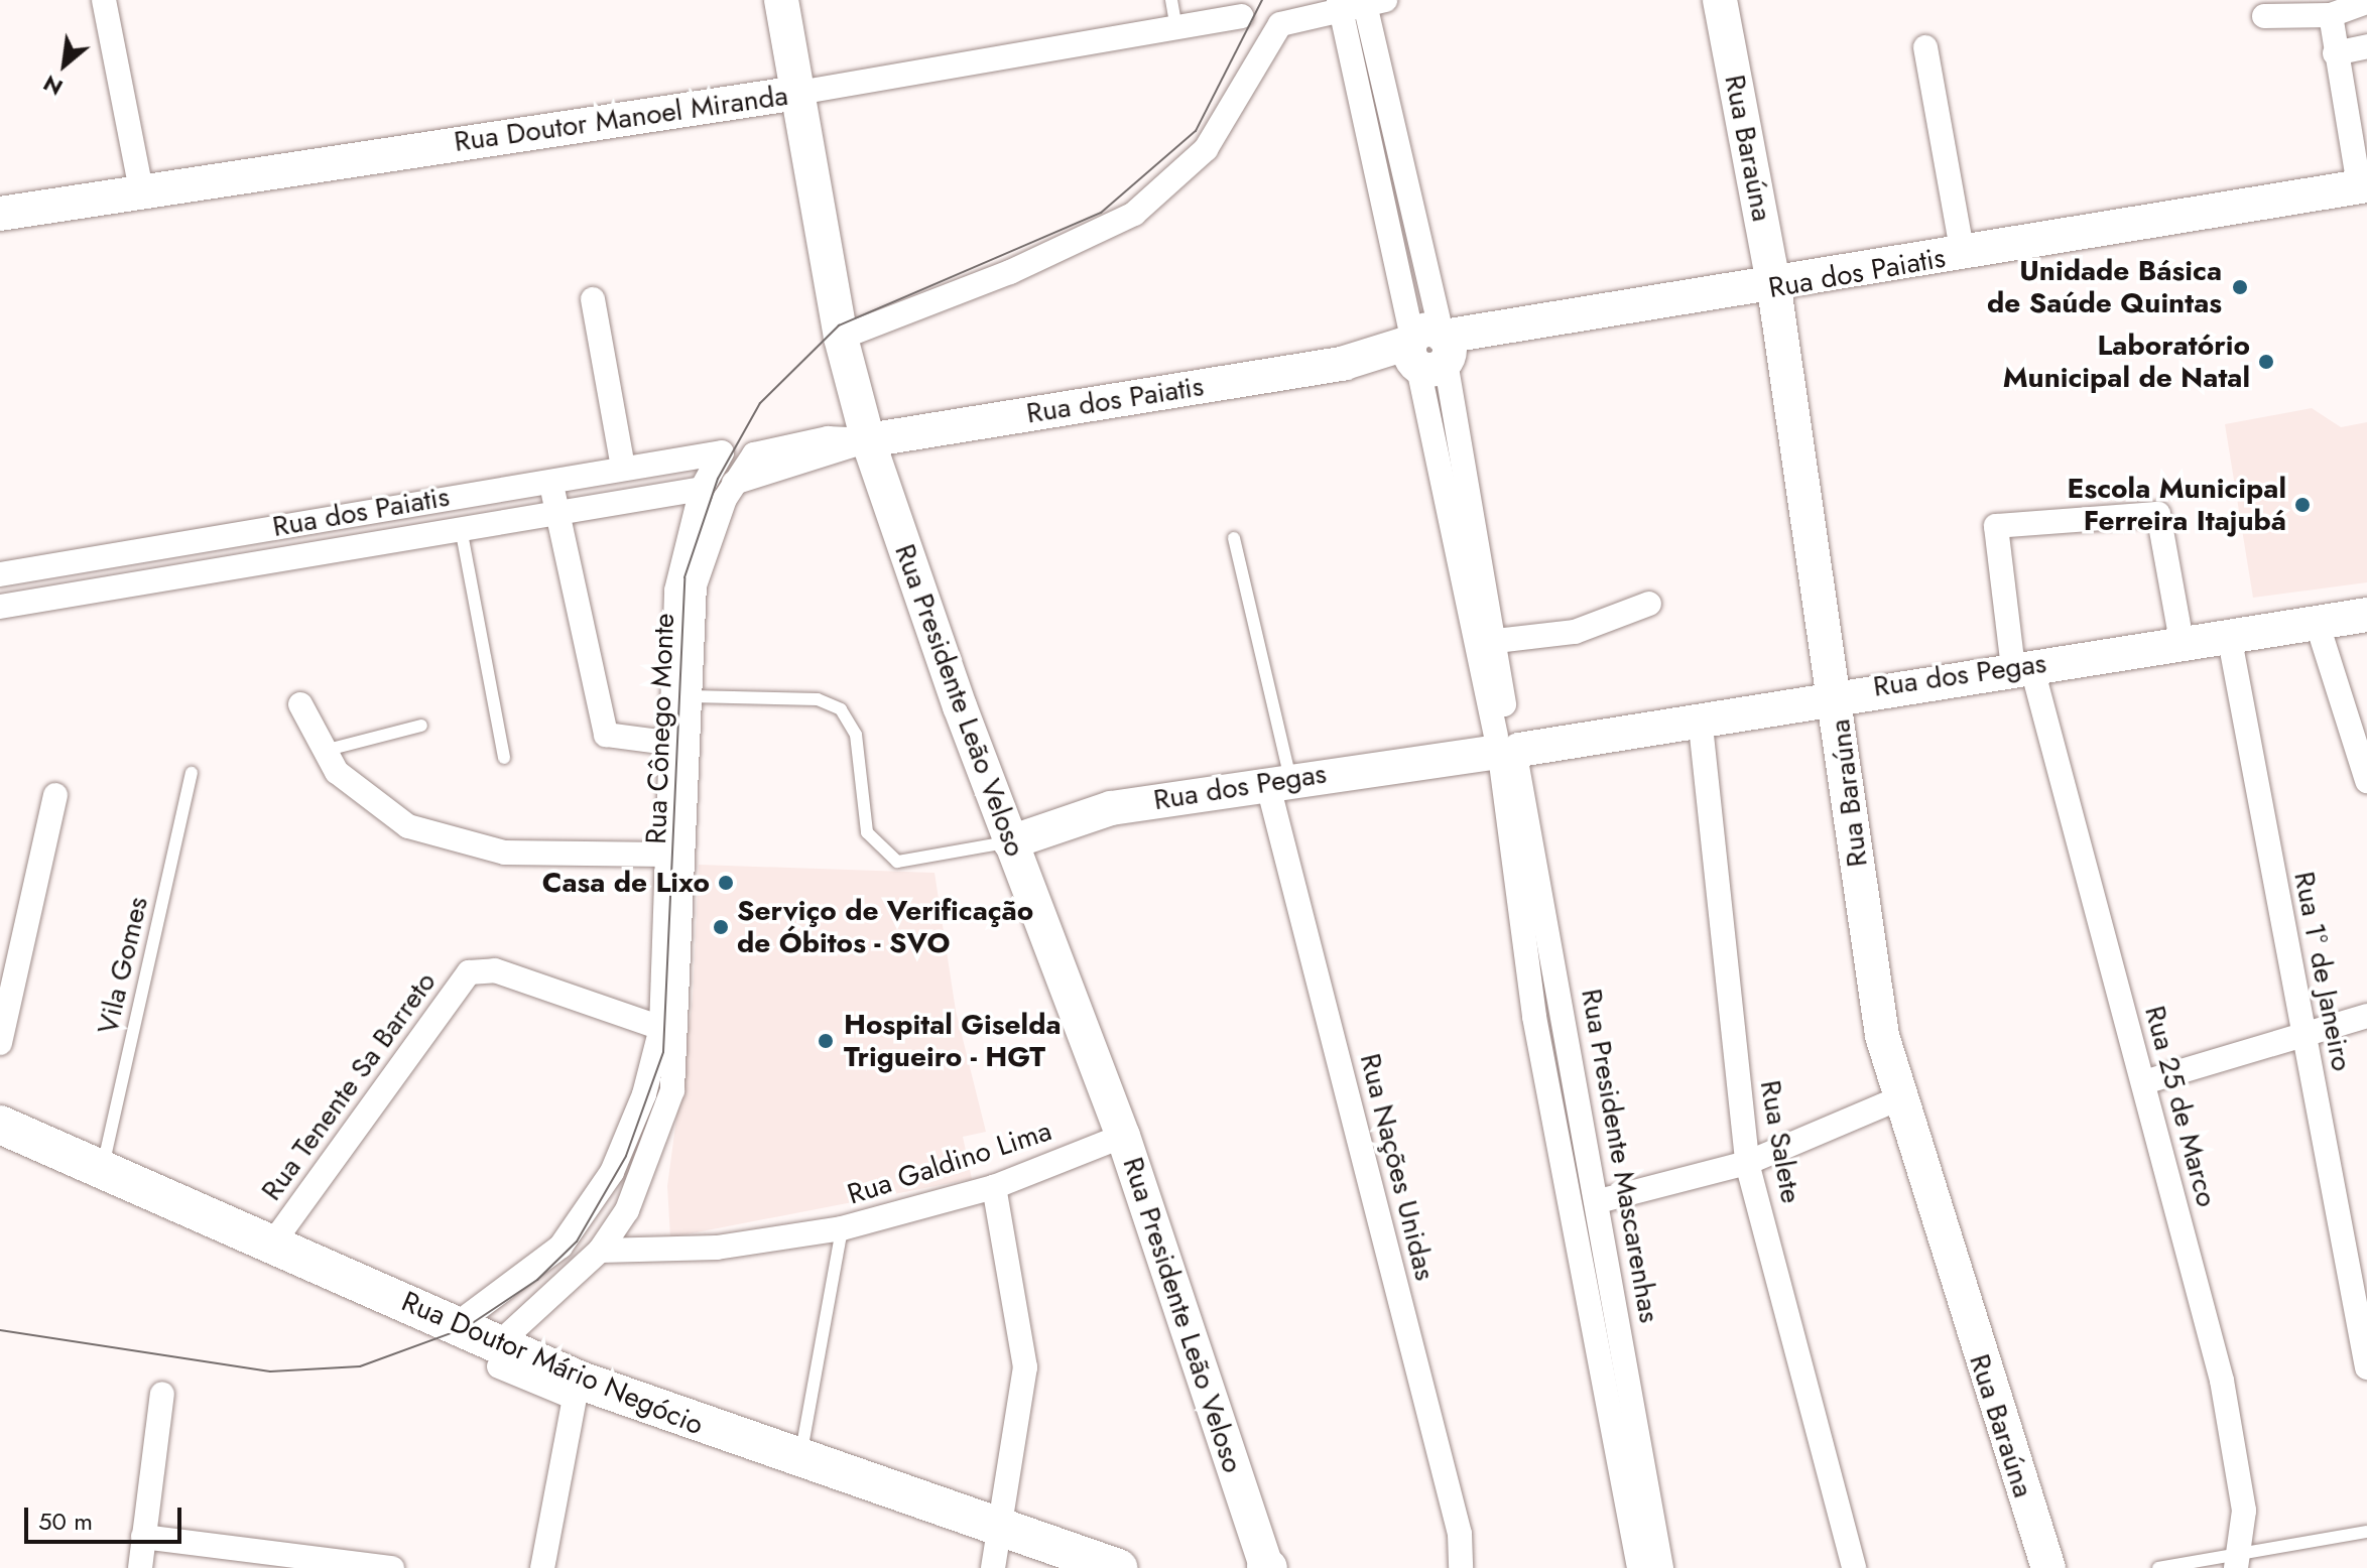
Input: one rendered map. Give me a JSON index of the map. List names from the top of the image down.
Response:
{
  "streets": {
    "main road": [
      "Rua Doutor Manoel Miranda",
      "Rua Baraúna",
      "Rua dos Paiatis",
      "Rua dos Pegas",
      "Rua Presidente Leão Veloso",
      "Rua Doutor Mário Negócio"
    ],
    "street": [
      "Rua Cônego Monte",
      "Rua 1º de Janeiro",
      "Rua Tenente Sa Barreto",
      "Rua 25 de Marco",
      "Rua Salete",
      "Rua Presidente Mascarenhas",
      "Rua Galdino Lima",
      "Rua Nações Unidas"
    ],
    "lane": ["Vila Gomes"]
  },
  "crossings": [
    ["Rua Doutor Manoel Miranda", "Rua Presidente Leão Veloso"],
    ["Rua Baraúna", "Rua dos Paiatis"],
    ["Rua Baraúna", "Rua dos Pegas"],
    ["Rua dos Paiatis", "Rua Presidente Leão Veloso"],
    ["Rua dos Paiatis", "Rua Cônego Monte"],
    ["Rua dos Paiatis", "Rua Presidente Mascarenhas"],
    ["Rua dos Pegas", "Rua Presidente Leão Veloso"],
    ["Rua dos Pegas", "Rua 1º de Janeiro"],
    ["Rua dos Pegas", "Rua 25 de Marco"],
    ["Rua dos Pegas", "Rua Salete"],
    ["Rua dos Pegas", "Rua Presidente Mascarenhas"],
    ["Rua dos Pegas", "Rua Nações Unidas"],
    ["Rua Presidente Leão Veloso", "Rua Galdino Lima"],
    ["Rua Cônego Monte", "Rua Tenente Sa Barreto"],
    ["Rua Cônego Monte", "Rua Galdino Lima"],
    ["Rua Cônego Monte", "Rua Doutor Mário Negócio"],
    ["Vila Gomes", "Rua Doutor Mário Negócio"],
    ["Rua Tenente Sa Barreto", "Rua Doutor Mário Negócio"]
  ],
  "places": [
    "Unidade Básica de Saúde Quintas",
    "Laboratório Municipal de Natal",
    "Escola Municipal Ferreira Itajubá",
    "Casa de Lixo",
    "Serviço de Verificação de Óbitos - SVO",
    "Hospital Giselda Trigueiro - HGT"
  ],
  "scale_bar": "50 m",
  "north": "bottom left"
}
